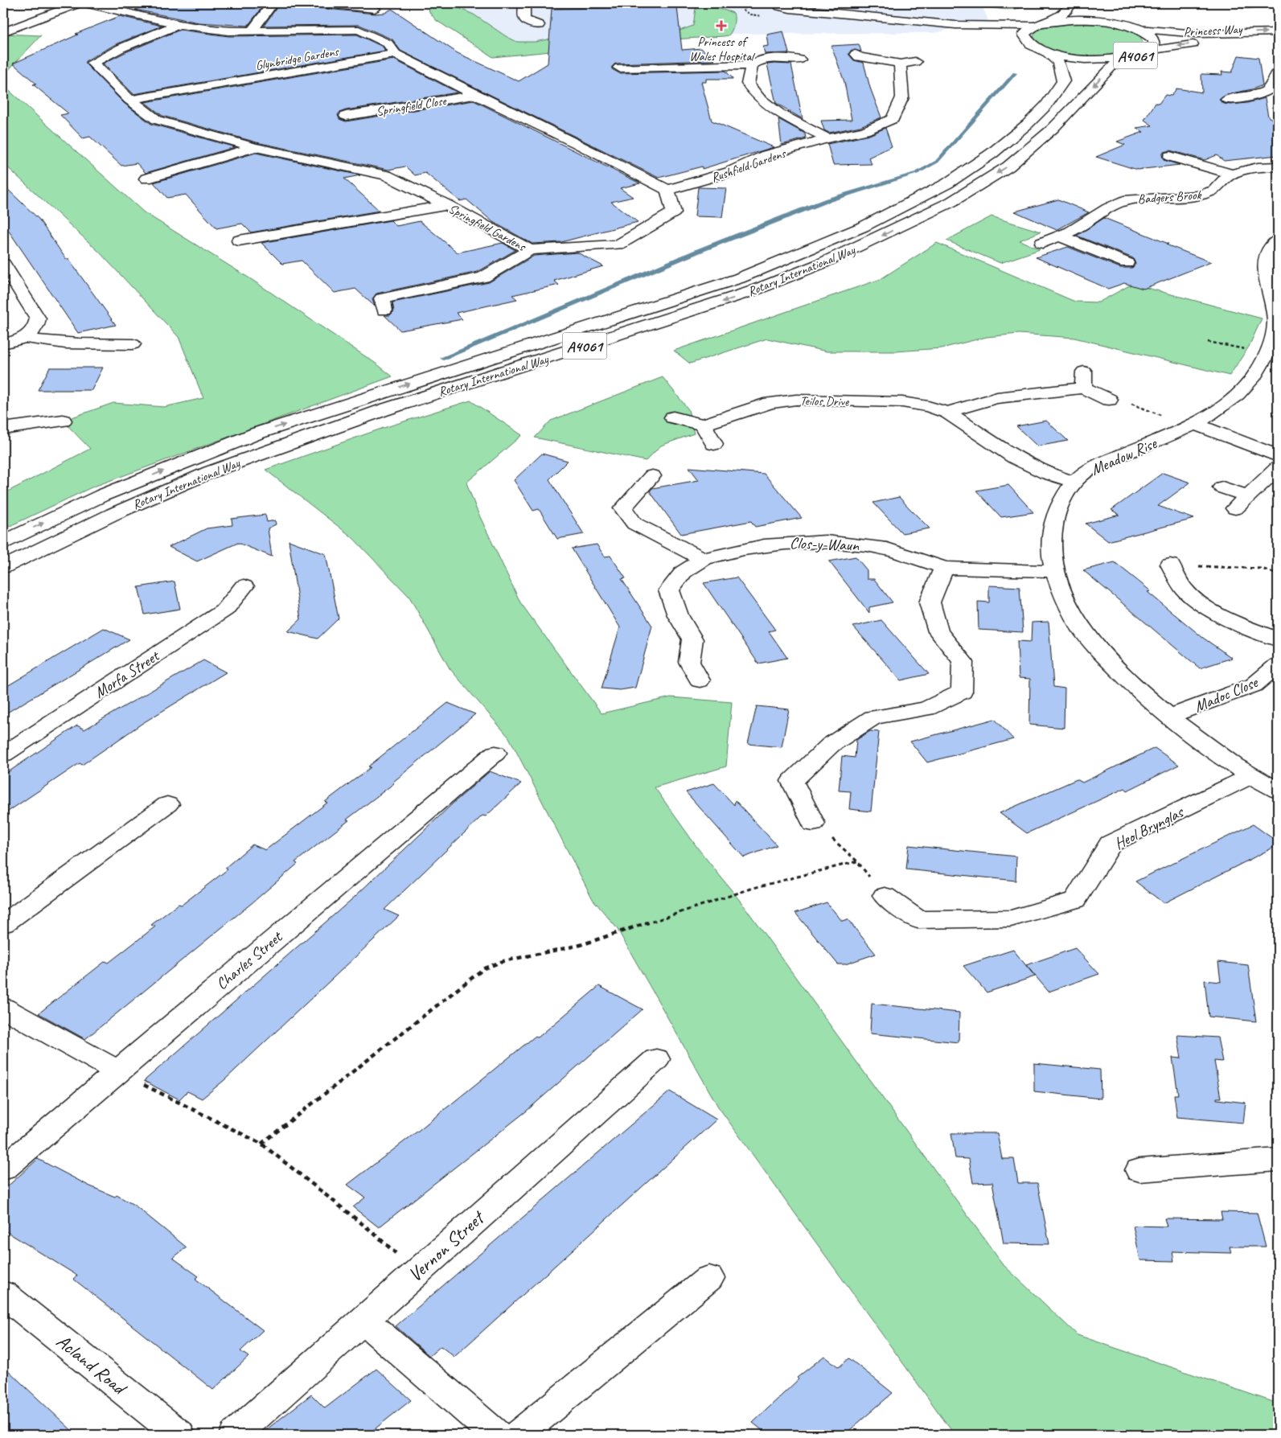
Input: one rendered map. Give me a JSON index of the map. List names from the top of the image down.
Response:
{
  "streets": {
    "street": [
      "Princess Way",
      "A4061",
      "Glynbridge Gardens",
      "Springfield Close",
      "Rushfield Gardens",
      "Badgers Brook",
      "Springfield Gardens",
      "Rotary International Way",
      "Teilos Drive",
      "Meadow Rise",
      "Clos-y-Waun",
      "Morfa Street",
      "Madoc Close",
      "Heol Brynglas",
      "Charles Street",
      "Vernon Street",
      "Acland Road"
    ]
  },
  "crossings": [
    ["Princess Way", "A4061"],
    ["A4061", "Rotary International Way"],
    ["Glynbridge Gardens", "Springfield Gardens"],
    ["Rushfield Gardens", "Springfield Gardens"],
    ["Teilos Drive", "Meadow Rise"],
    ["Meadow Rise", "Clos-y-Waun"],
    ["Meadow Rise", "Madoc Close"],
    ["Meadow Rise", "Heol Brynglas"]
  ],
  "places": {
    "health": ["Princess of Wales Hospital"]
  }
}
